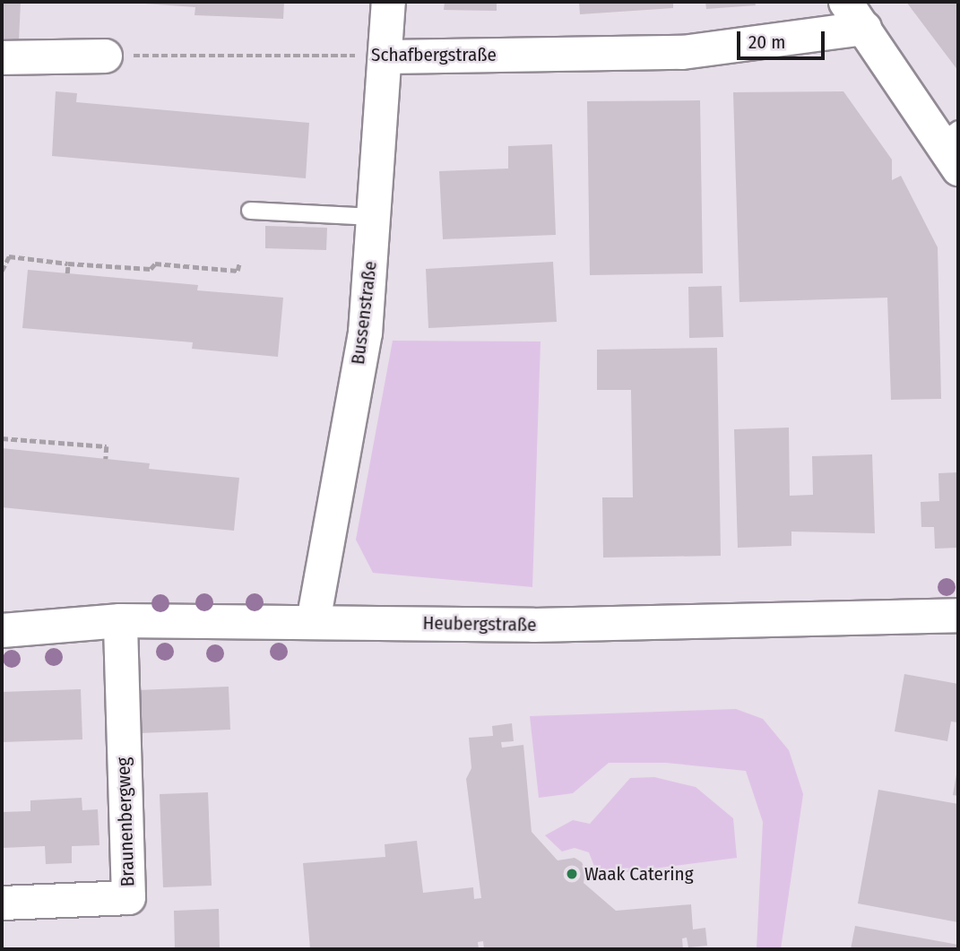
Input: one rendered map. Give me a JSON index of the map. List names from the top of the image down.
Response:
{
  "streets": {
    "street": [
      "Schafbergstraße",
      "Bussenstraße",
      "Heubergstraße",
      "Braunenbergweg"
    ]
  },
  "crossings": [
    ["Schafbergstraße", "Bussenstraße"],
    ["Bussenstraße", "Heubergstraße"],
    ["Heubergstraße", "Braunenbergweg"]
  ],
  "places": ["Waak Catering"],
  "scale_bar": "20 m"
}
